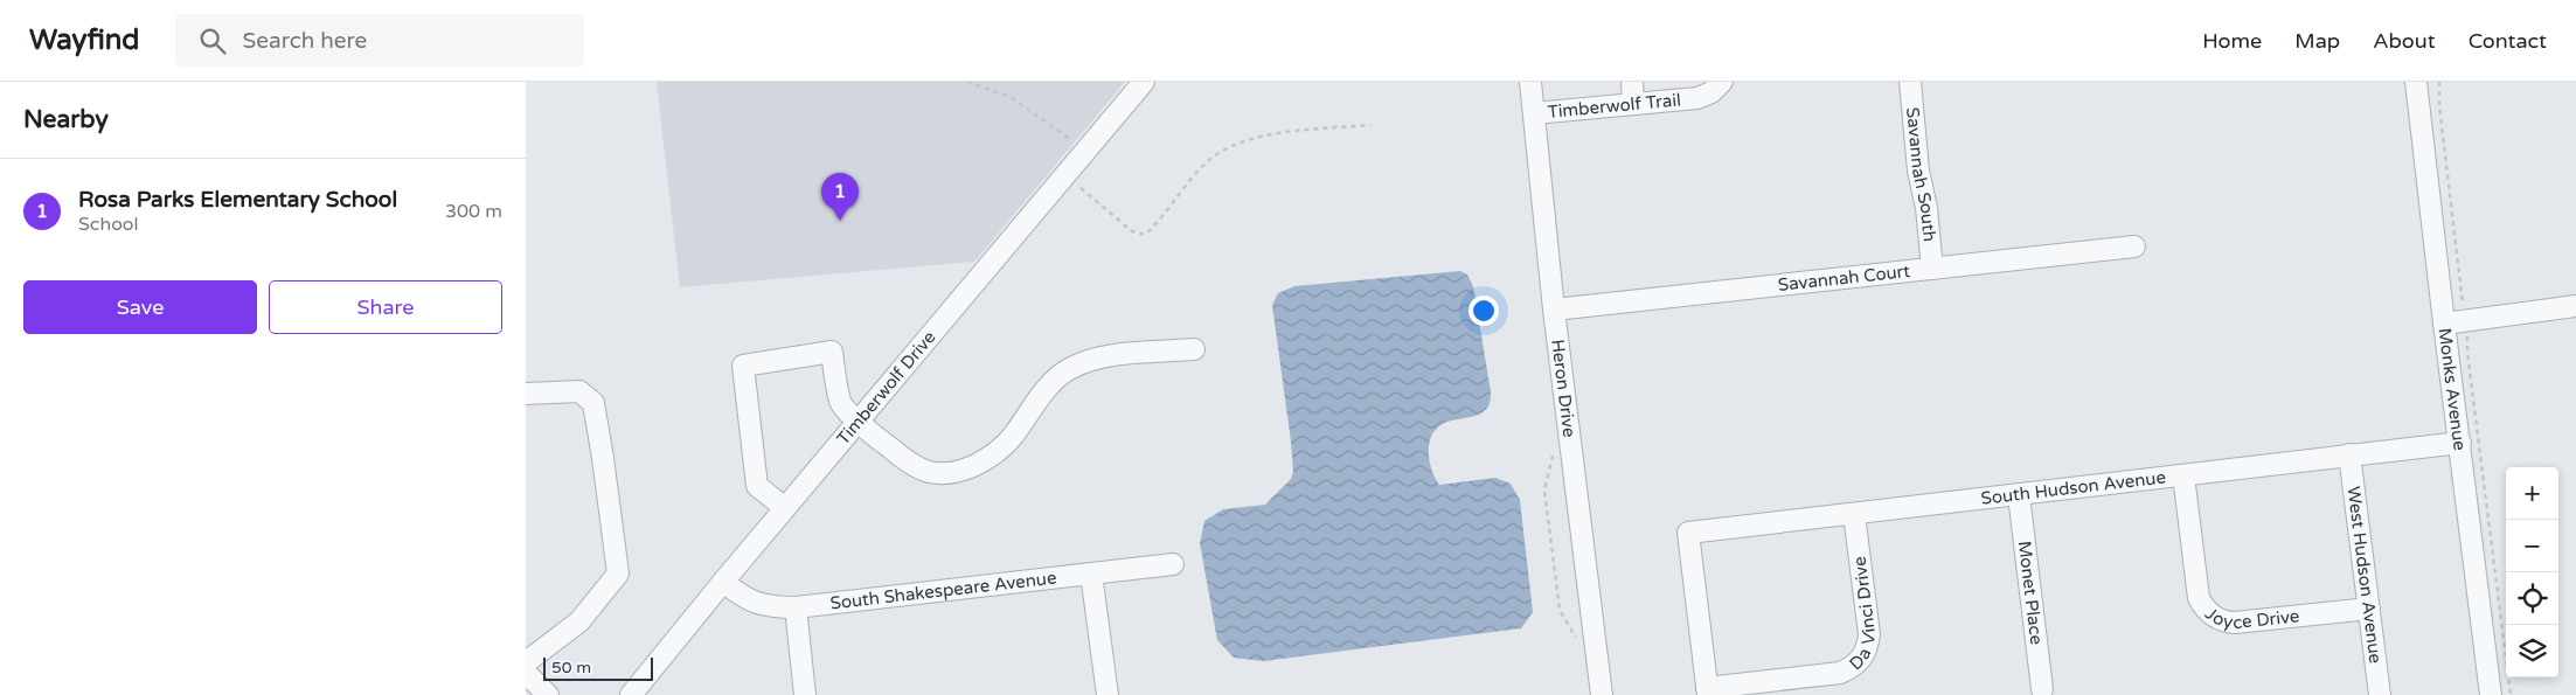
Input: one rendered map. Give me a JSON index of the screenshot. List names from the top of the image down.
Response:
{
  "streets": {
    "street": [
      "Timberwolf Trail",
      "Savannah South",
      "Savannah Court",
      "Timberwolf Drive",
      "Heron Drive",
      "Monks Avenue",
      "South Hudson Avenue",
      "West Hudson Avenue",
      "South Shakespeare Avenue",
      "Monet Place",
      "Da Vinci Drive",
      "Joyce Drive"
    ]
  },
  "crossings": [
    ["Timberwolf Trail", "Heron Drive"],
    ["Savannah South", "Savannah Court"],
    ["Savannah Court", "Heron Drive"],
    ["Timberwolf Drive", "South Shakespeare Avenue"],
    ["Monks Avenue", "South Hudson Avenue"],
    ["South Hudson Avenue", "West Hudson Avenue"],
    ["South Hudson Avenue", "Monet Place"],
    ["South Hudson Avenue", "Da Vinci Drive"],
    ["South Hudson Avenue", "Joyce Drive"],
    ["West Hudson Avenue", "Joyce Drive"]
  ],
  "scale_bar": "50 m",
  "page": {
    "header": "Wayfind",
    "search": "Search here",
    "nav": [
      "Home",
      "Map",
      "About",
      "Contact"
    ],
    "heading": "Nearby",
    "list": [
      {
        "mark": "1",
        "name": "Rosa Parks Elementary School",
        "note": "School",
        "value": "300 m"
      }
    ],
    "pins": "1",
    "buttons": ["Save", "Share"],
    "map_buttons": ["+", "−"],
    "scale": "50 m"
  }
}
